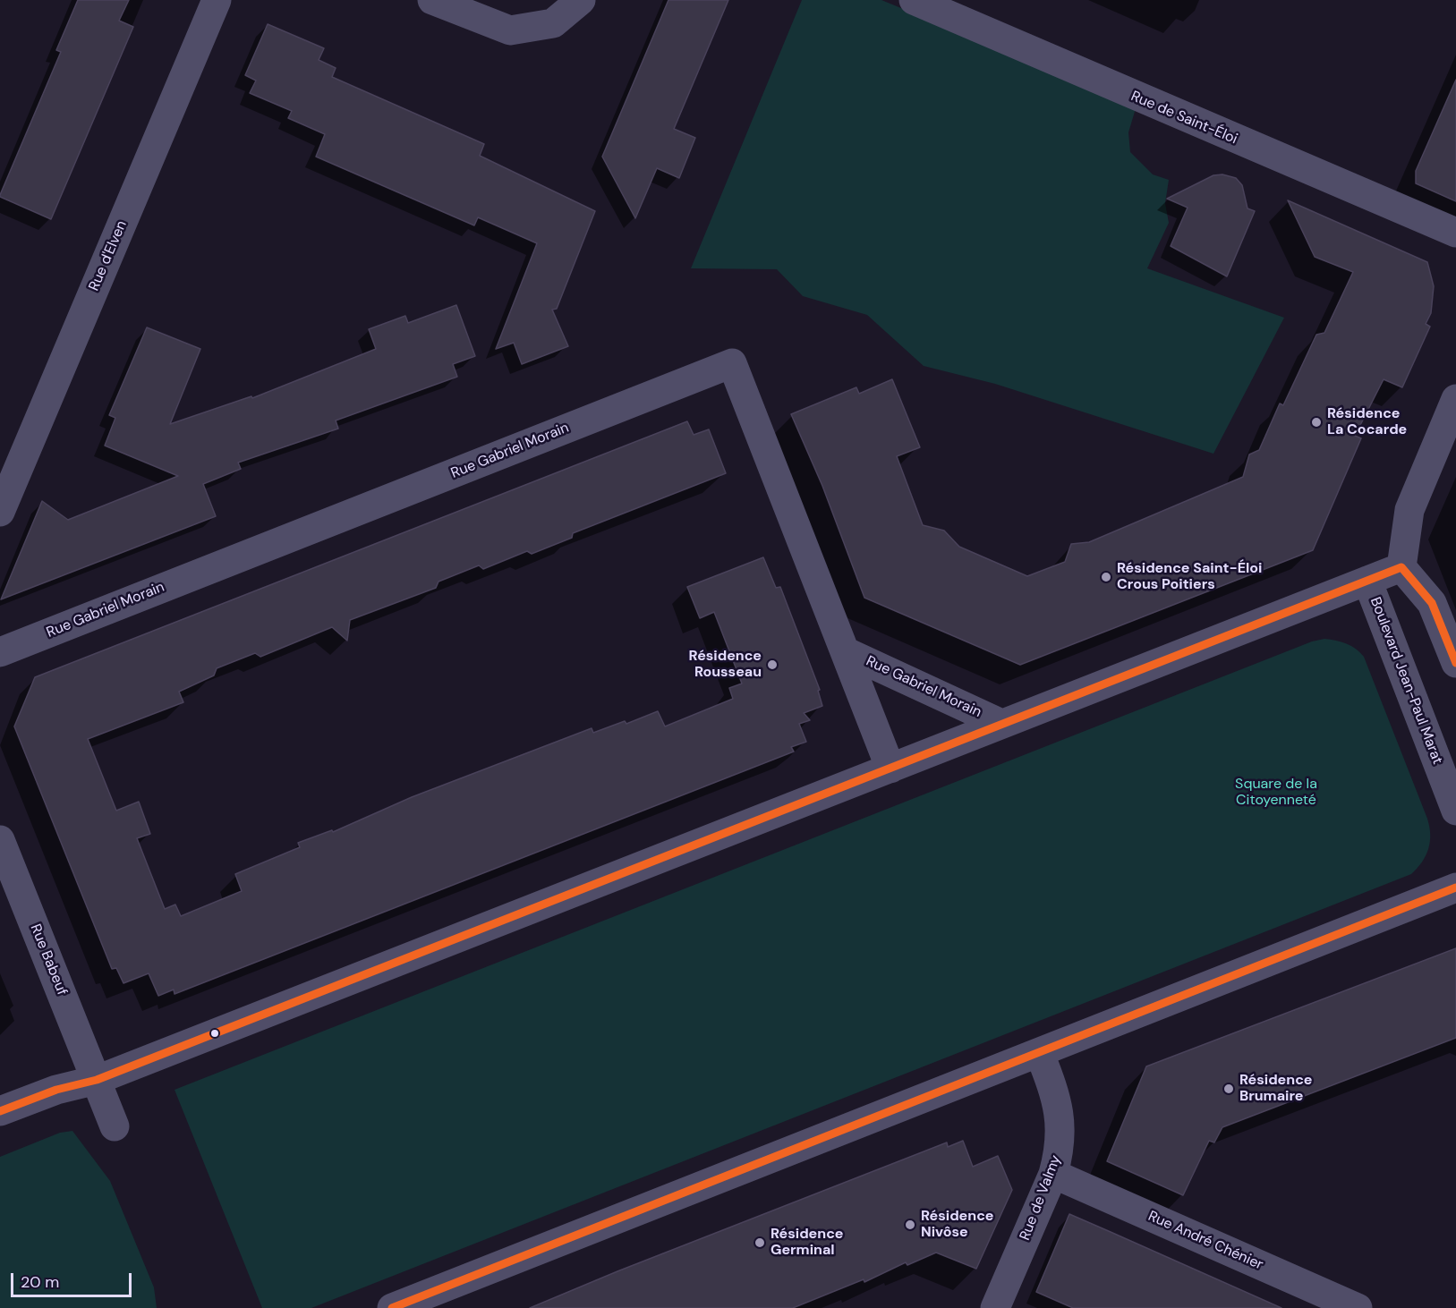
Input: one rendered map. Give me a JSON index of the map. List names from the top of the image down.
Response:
{
  "streets": {
    "street": [
      "Rue de Saint-Éloi",
      "Rue d'Elven",
      "Rue Gabriel Morain",
      "Boulevard Jean-Paul Marat",
      "Rue Babeuf",
      "Rue de Valmy",
      "Rue André Chénier"
    ]
  },
  "crossings": [
    ["Rue de Valmy", "Rue André Chénier"]
  ],
  "parks": ["Square de la Citoyenneté"],
  "places": [
    "Résidence La Cocarde",
    "Résidence Saint-Éloi Crous Poitiers",
    "Résidence Rousseau",
    "Résidence Brumaire",
    "Résidence Nivôse",
    "Résidence Germinal"
  ],
  "scale_bar": "20 m"
}
